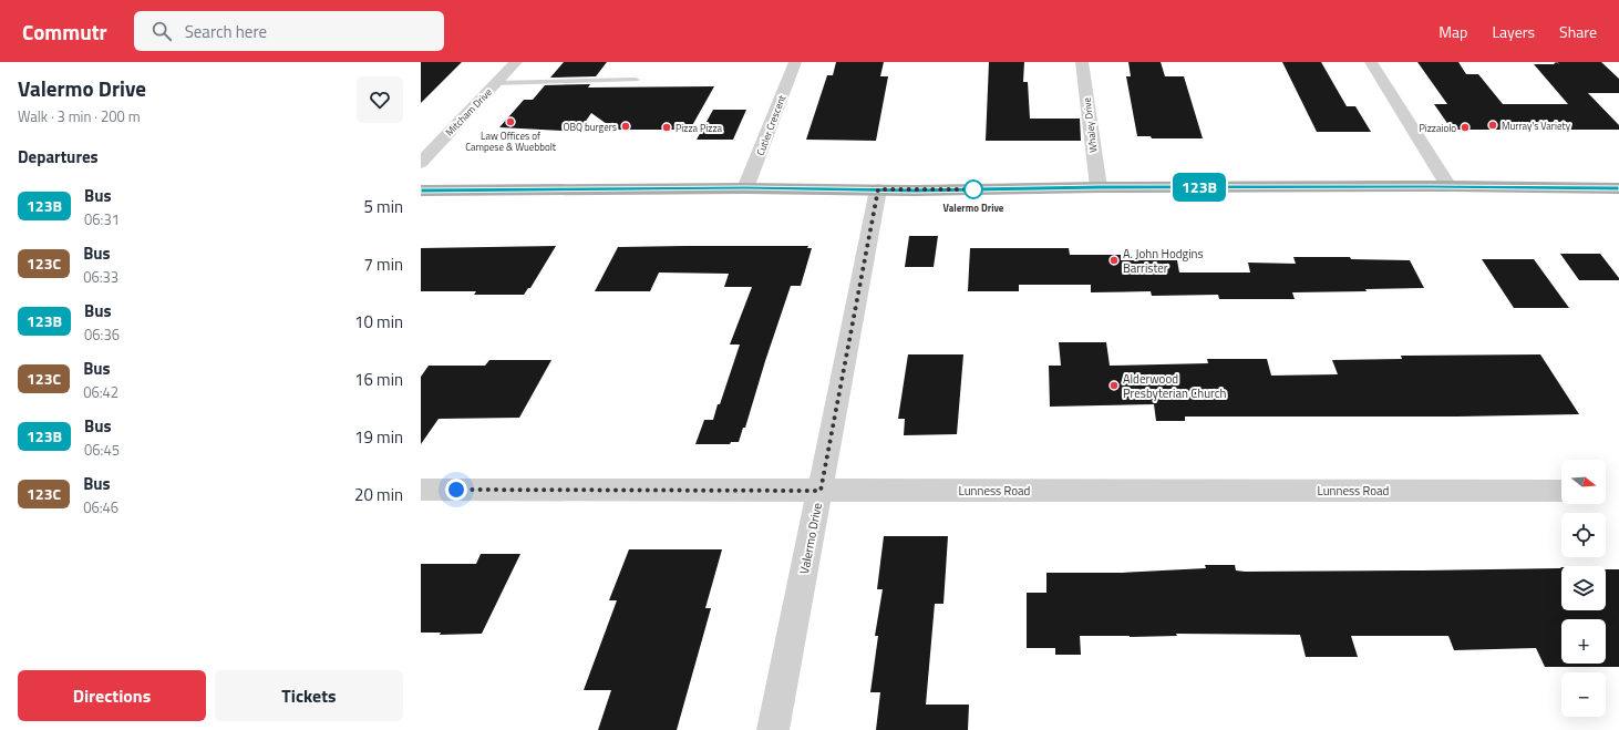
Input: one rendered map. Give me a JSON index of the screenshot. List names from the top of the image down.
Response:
{
  "streets": {
    "street": [
      "Mitcham Drive",
      "Cutler Crescent",
      "Whaley Drive",
      "Lunness Road",
      "Valermo Drive"
    ]
  },
  "crossings": [
    ["Lunness Road", "Valermo Drive"]
  ],
  "places": [
    "Law Offices of Campese & Wuebbolt",
    "Murray's Variety",
    "OBQ burgers",
    "Pizza Pizza",
    "Pizzaiolo",
    "Valermo Drive",
    "A. John Hodgins Barrister",
    "Alderwood Presbyterian Church"
  ],
  "lines": ["bus line 123B"],
  "north": "right",
  "page": {
    "header": "Commutr",
    "search": "Search here",
    "nav": ["Map", "Layers", "Share"],
    "heading": [
      ["Valermo Drive", "Walk · 3 min · 200 m"],
      "Departures"
    ],
    "on_map": "123B",
    "list": [
      {
        "mark": "123B",
        "name": "Bus",
        "note": "06:31",
        "value": "5 min"
      },
      {
        "mark": "123C",
        "name": "Bus",
        "note": "06:33",
        "value": "7 min"
      },
      {
        "mark": "123B",
        "name": "Bus",
        "note": "06:36",
        "value": "10 min"
      },
      {
        "mark": "123C",
        "name": "Bus",
        "note": "06:42",
        "value": "16 min"
      },
      {
        "mark": "123B",
        "name": "Bus",
        "note": "06:45",
        "value": "19 min"
      },
      {
        "mark": "123C",
        "name": "Bus",
        "note": "06:46",
        "value": "20 min"
      }
    ],
    "map_buttons": ["+", "−"],
    "buttons": ["Directions", "Tickets"]
  }
}
